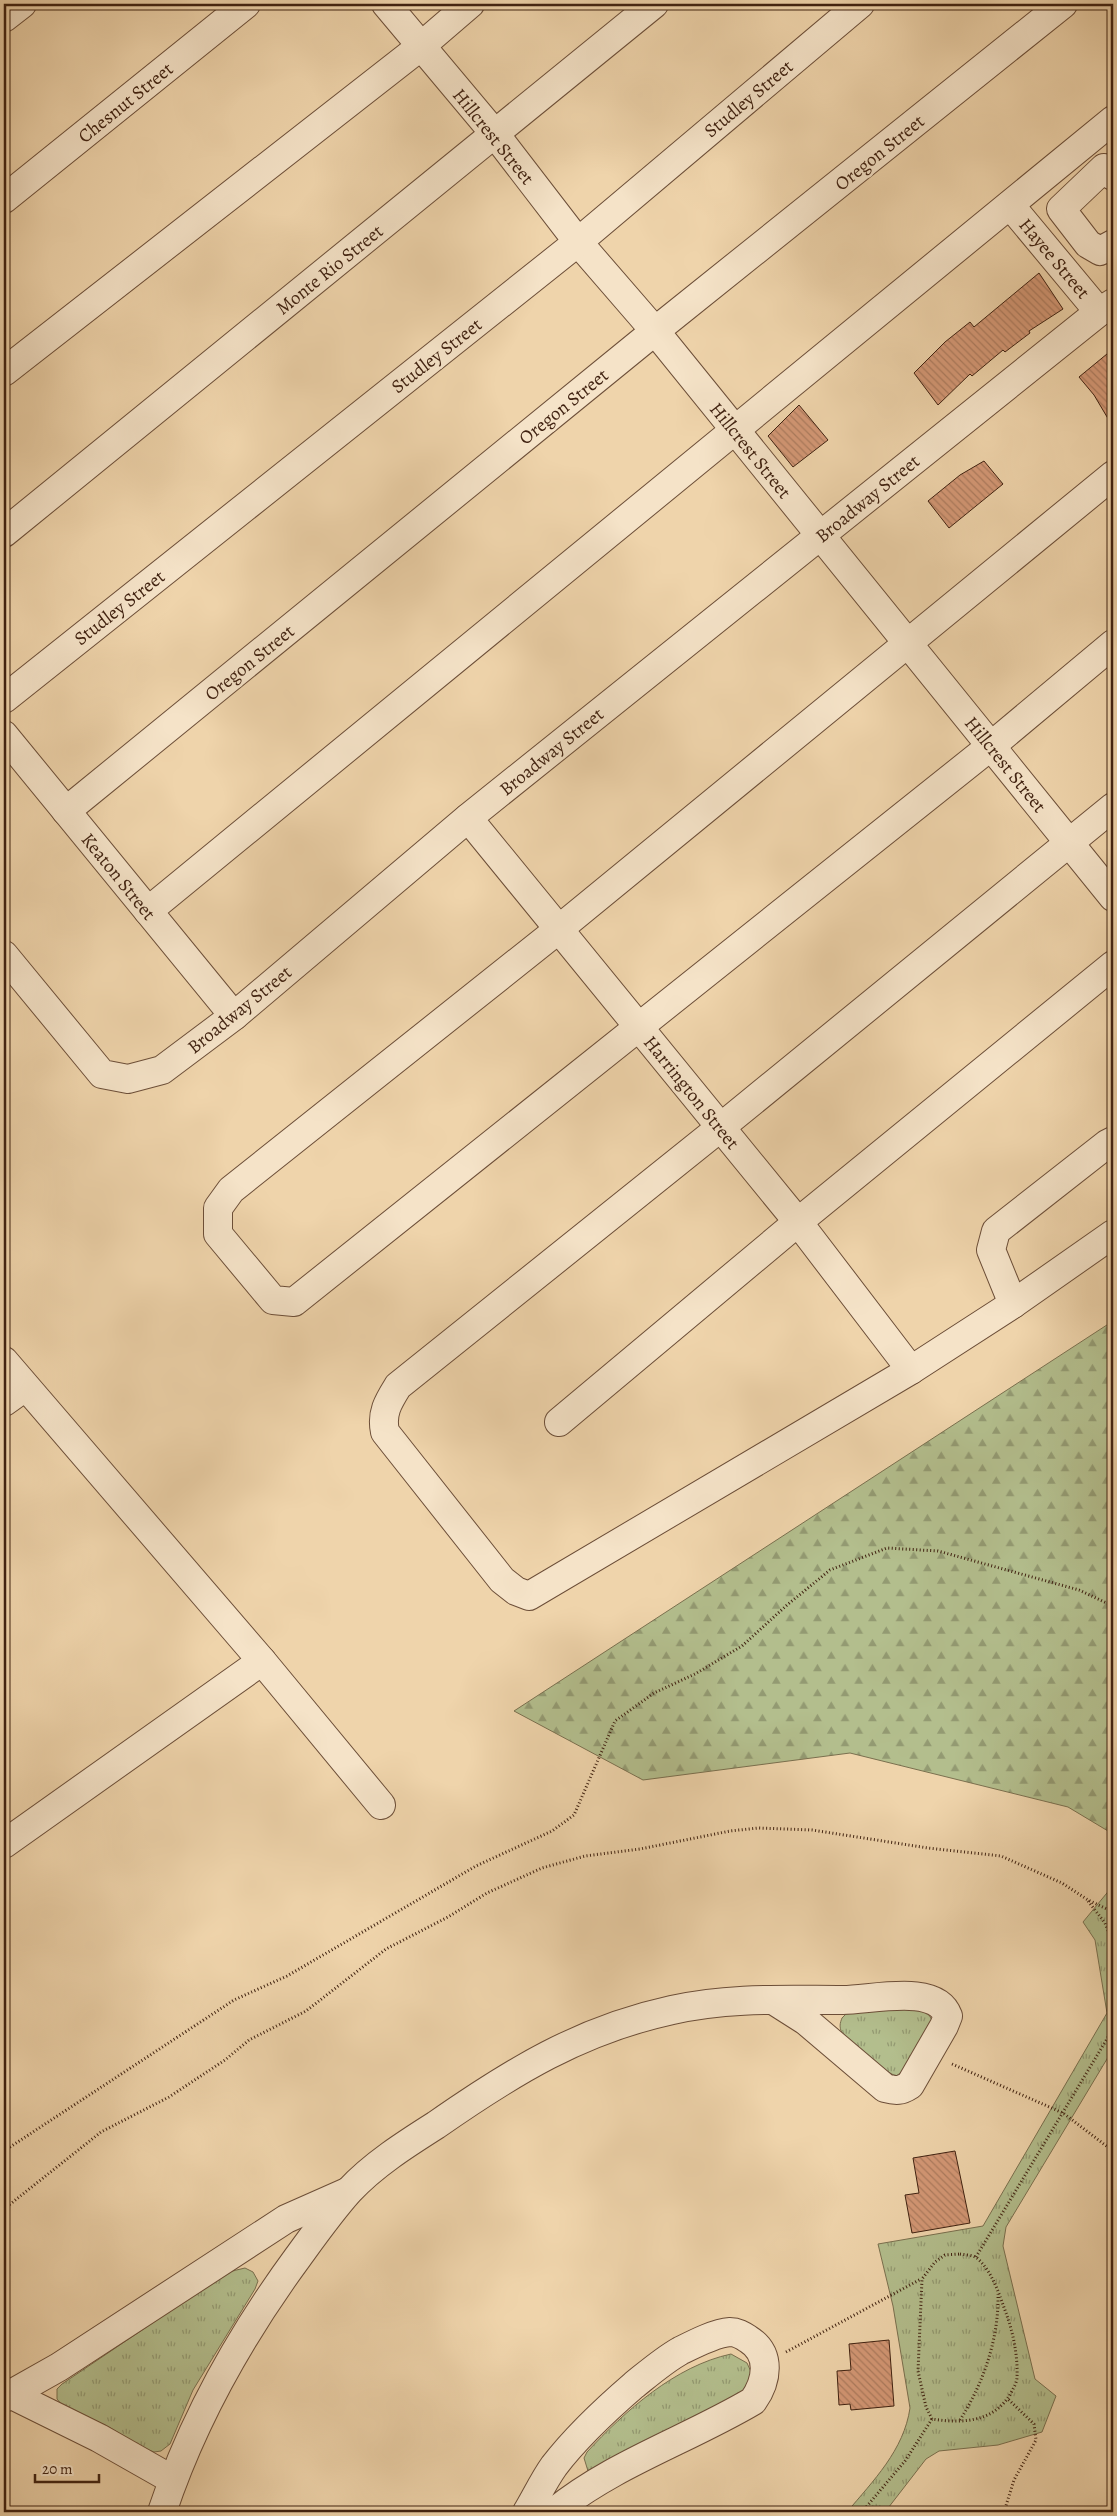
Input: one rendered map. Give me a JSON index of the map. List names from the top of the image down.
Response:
{
  "streets": {
    "street": [
      "Studley Street",
      "Chesnut Street",
      "Hillcrest Street",
      "Oregon Street",
      "Hayee Street",
      "Monte Rio Street",
      "Broadway Street",
      "Keaton Street",
      "Harrington Street"
    ]
  },
  "crossings": [
    ["Studley Street", "Hillcrest Street"],
    ["Hillcrest Street", "Oregon Street"],
    ["Hillcrest Street", "Monte Rio Street"],
    ["Hillcrest Street", "Broadway Street"],
    ["Oregon Street", "Keaton Street"],
    ["Hayee Street", "Broadway Street"],
    ["Broadway Street", "Keaton Street"],
    ["Broadway Street", "Harrington Street"]
  ],
  "scale_bar": "20 m"
}
